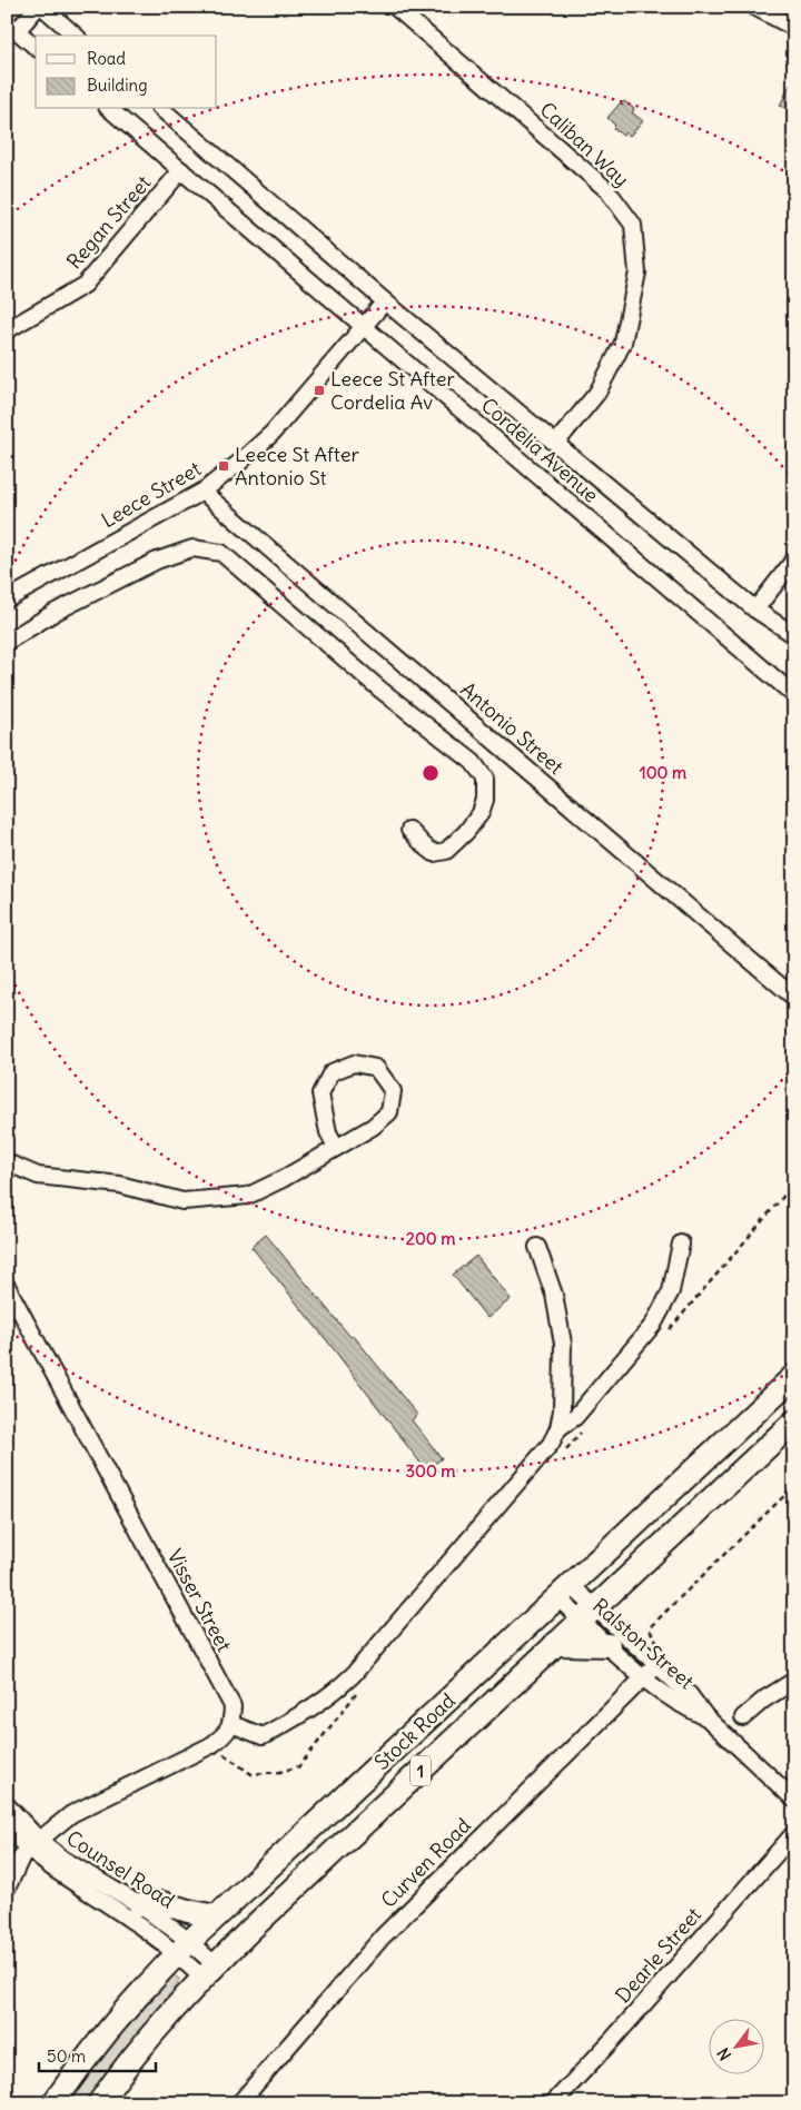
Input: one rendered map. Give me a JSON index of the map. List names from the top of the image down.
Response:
{
  "streets": {
    "highway": ["Stock Road", "1"],
    "street": [
      "Caliban Way",
      "Regan Street",
      "Cordelia Avenue",
      "Leece Street",
      "Antonio Street",
      "Visser Street",
      "Ralston Street",
      "Curven Road",
      "Counsel Road",
      "Dearle Street"
    ]
  },
  "crossings": [
    ["Caliban Way", "Cordelia Avenue"],
    ["Regan Street", "Cordelia Avenue"],
    ["Cordelia Avenue", "Leece Street"],
    ["Leece Street", "Antonio Street"],
    ["Ralston Street", "Stock Road"],
    ["Ralston Street", "Curven Road"],
    ["Stock Road", "Counsel Road"]
  ],
  "places": {
    "transit": ["Leece St After Cordelia Av", "Leece St After Antonio St"]
  },
  "legend": ["Road", "Building"],
  "scale_bar": "50 m",
  "north": "bottom left",
  "rings": ["100 m", "200 m", "300 m"]
}
